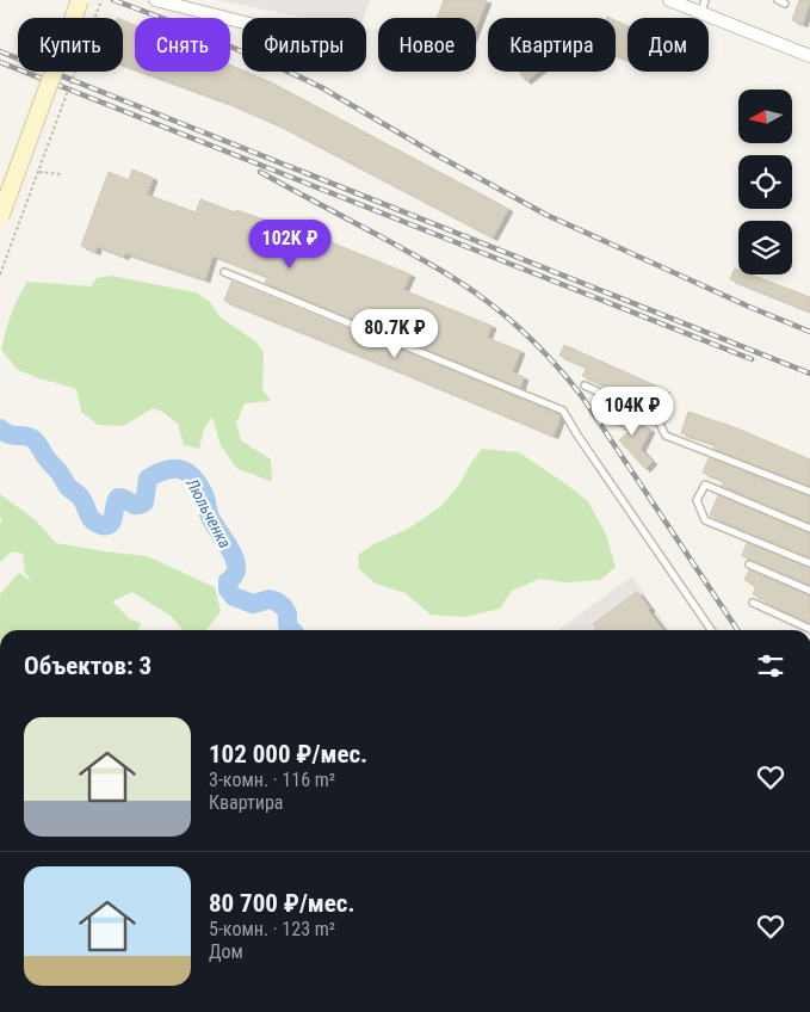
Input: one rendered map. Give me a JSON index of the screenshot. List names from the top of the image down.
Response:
{
  "water": ["Люльченка"],
  "north": "left",
  "page": {
    "chip": [
      "Купить",
      "Снять",
      "Фильтры",
      "Новое",
      "Квартира",
      "Дом"
    ],
    "price": ["102K ₽", "80.7K ₽", "104K ₽"],
    "heading": "Объектов: 3",
    "list": [
      {
        "name": "102 000 ₽/мес.",
        "note": "3-комн. · 116 m² · Квартира"
      },
      {
        "name": "80 700 ₽/мес.",
        "note": "5-комн. · 123 m² · Дом"
      }
    ]
  }
}
